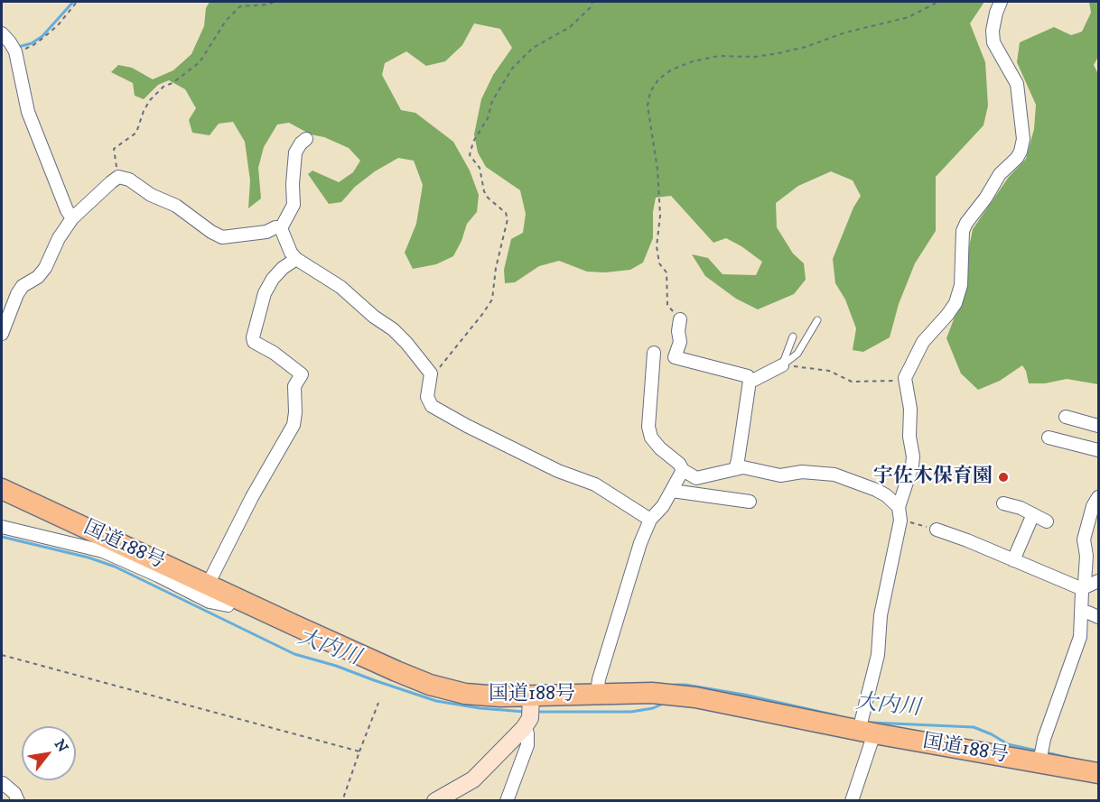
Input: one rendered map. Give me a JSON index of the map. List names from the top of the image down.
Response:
{
  "streets": {
    "highway": ["国道188号"]
  },
  "water": ["大内川"],
  "places": ["宇佐木保育園"],
  "north": "top right"
}
